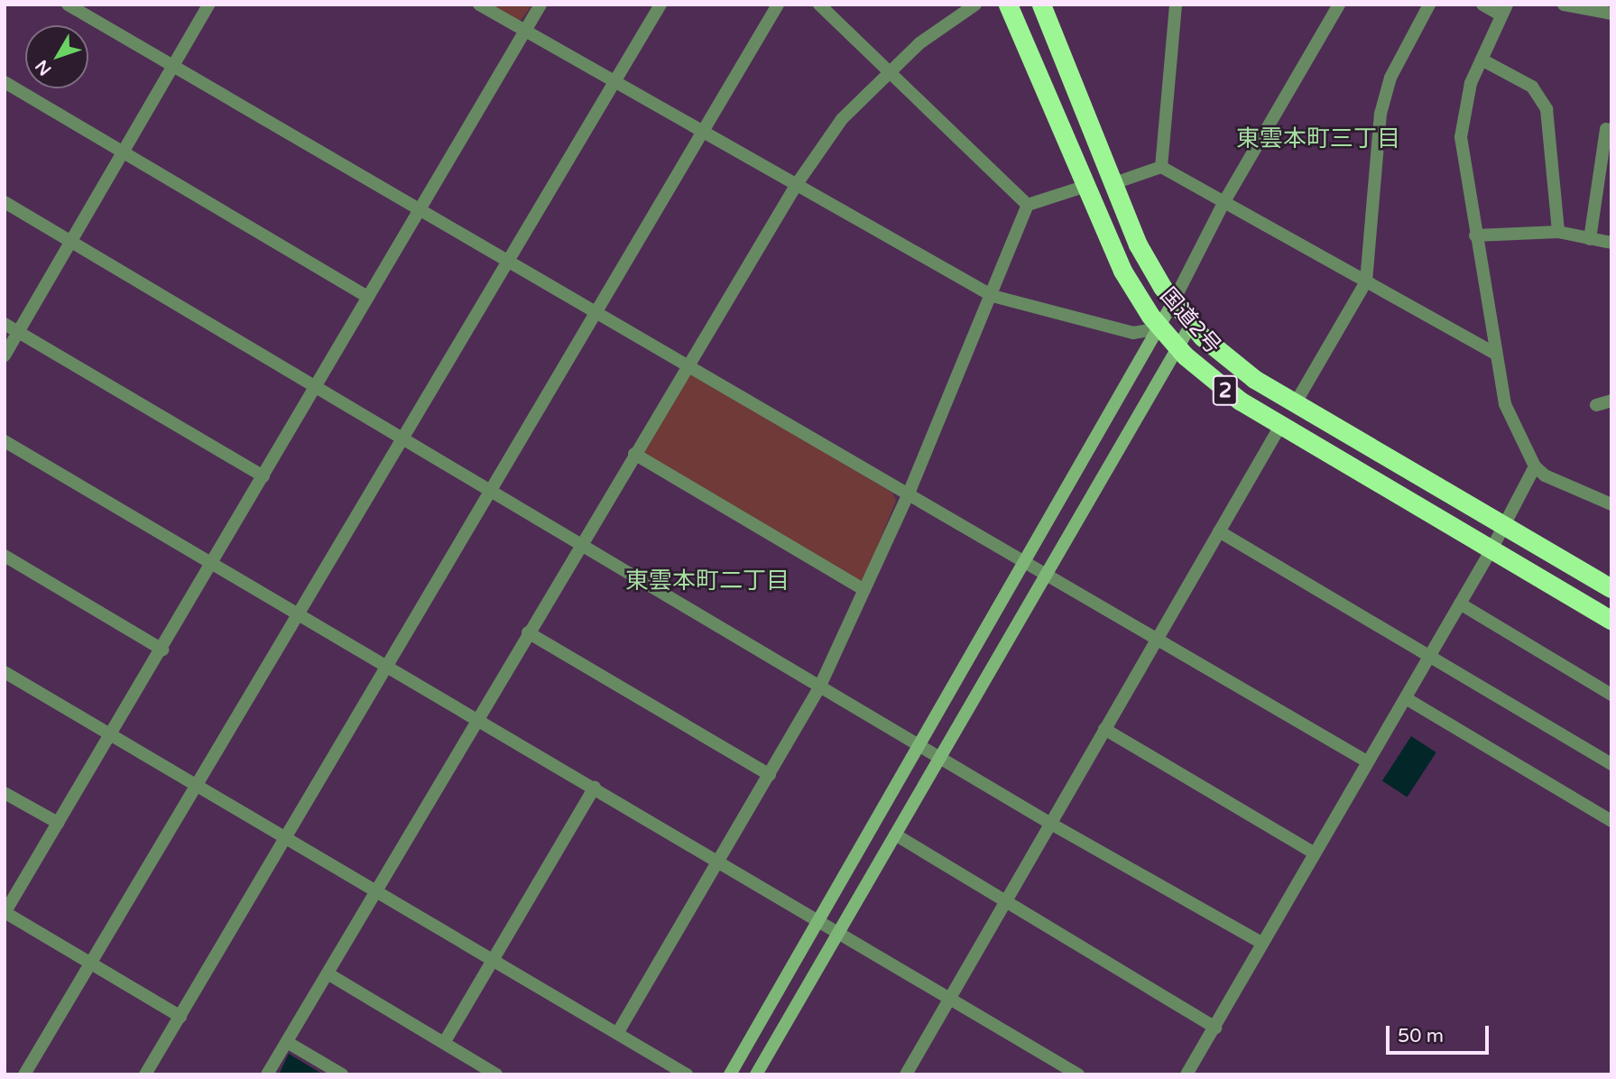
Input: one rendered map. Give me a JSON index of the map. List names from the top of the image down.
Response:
{
  "streets": {
    "highway": ["国道2号", "2"]
  },
  "districts": ["東雲本町三丁目", "東雲本町二丁目"],
  "scale_bar": "50 m",
  "north": "bottom left"
}
